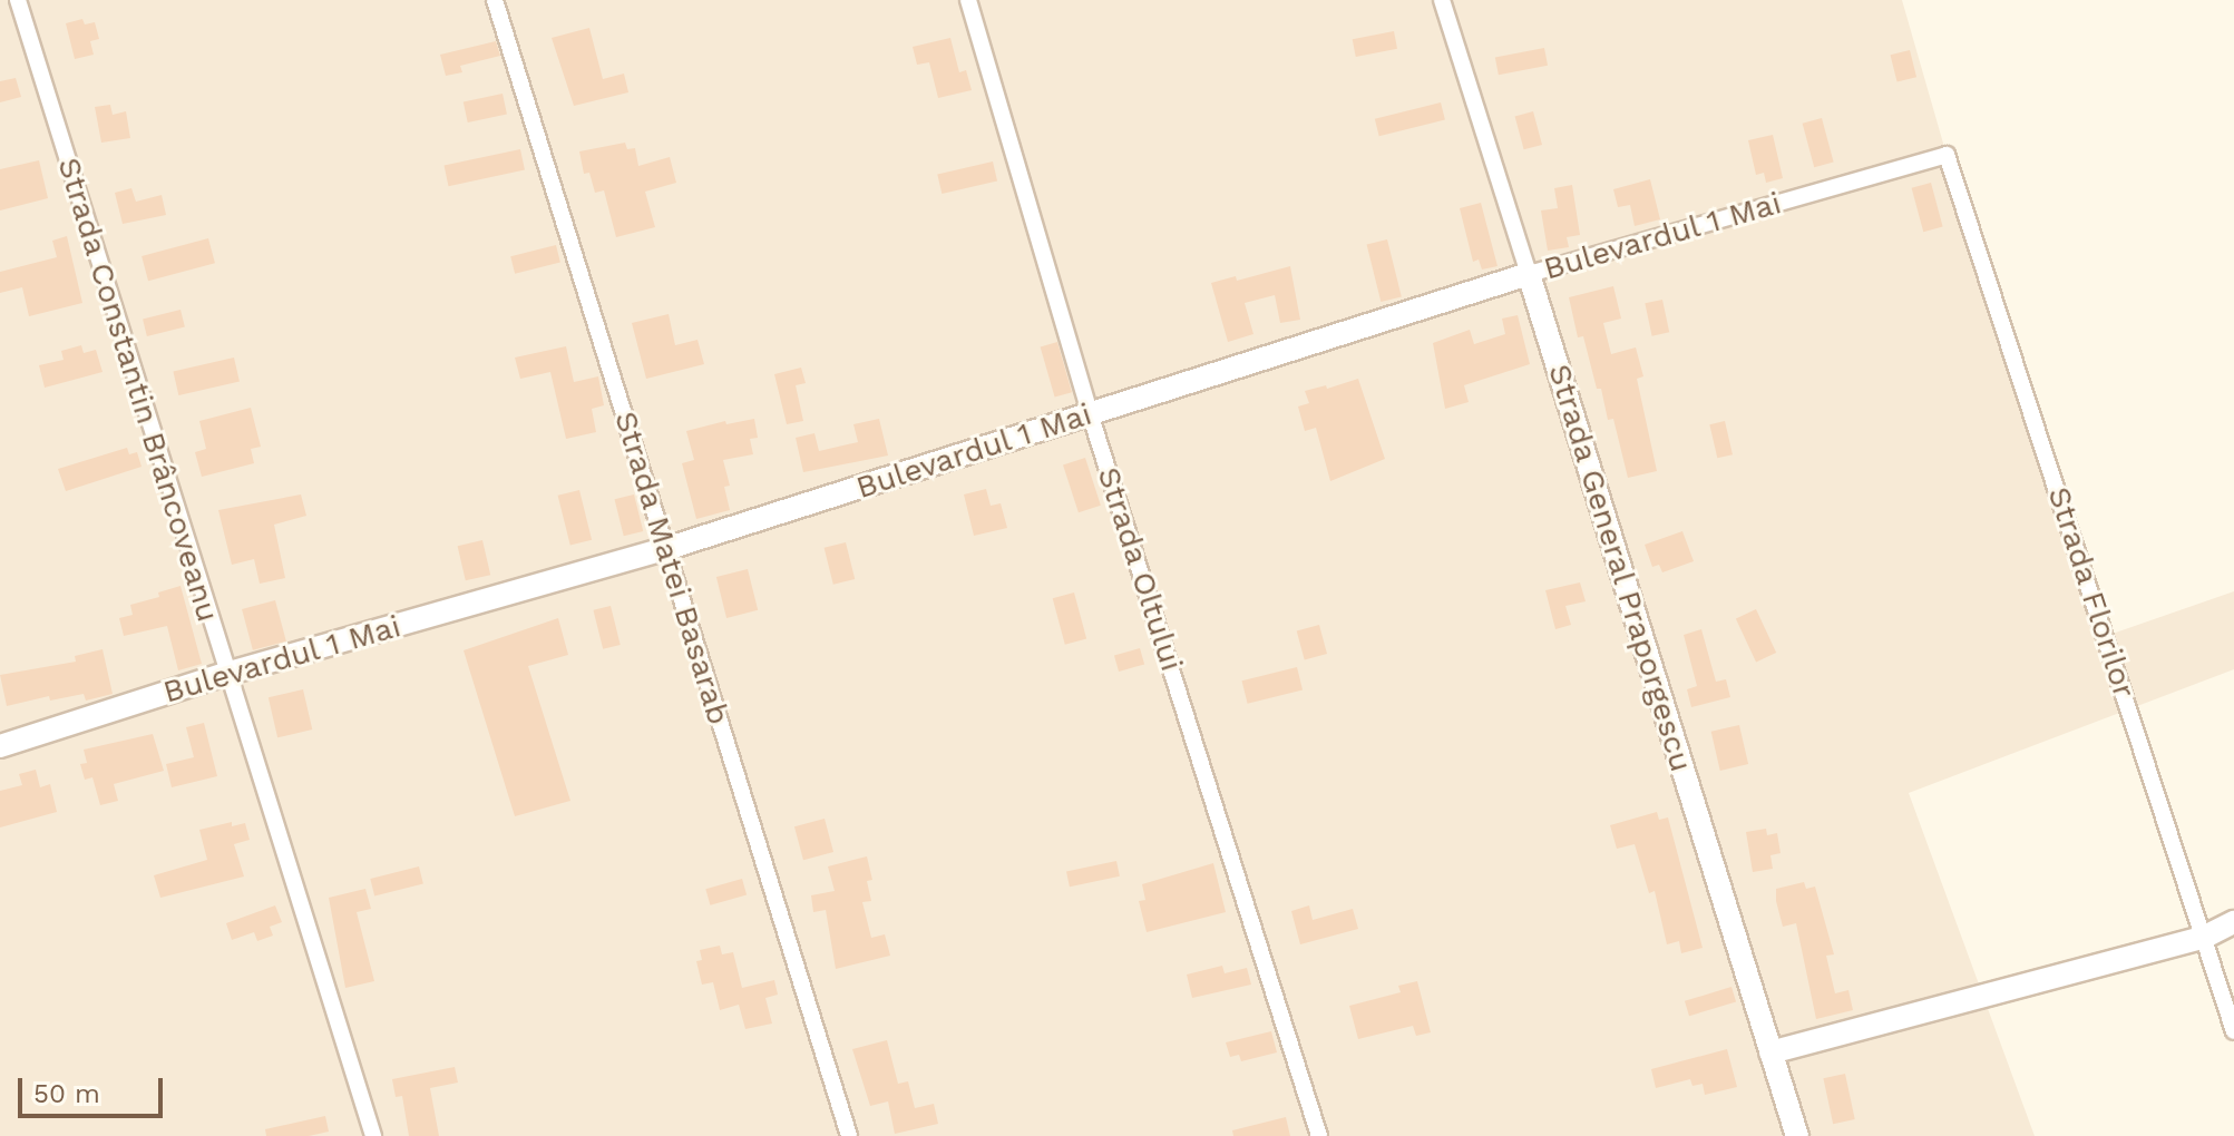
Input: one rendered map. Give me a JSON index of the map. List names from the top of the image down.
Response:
{
  "streets": {
    "street": [
      "Bulevardul 1 Mai",
      "Strada Constantin Brâncoveanu",
      "Strada Matei Basarab",
      "Strada General Praporgescu",
      "Strada Oltului",
      "Strada Florilor"
    ]
  },
  "crossings": [
    ["Bulevardul 1 Mai", "Strada Constantin Brâncoveanu"],
    ["Bulevardul 1 Mai", "Strada Matei Basarab"],
    ["Bulevardul 1 Mai", "Strada General Praporgescu"],
    ["Bulevardul 1 Mai", "Strada Oltului"],
    ["Bulevardul 1 Mai", "Strada Florilor"]
  ],
  "scale_bar": "50 m"
}
